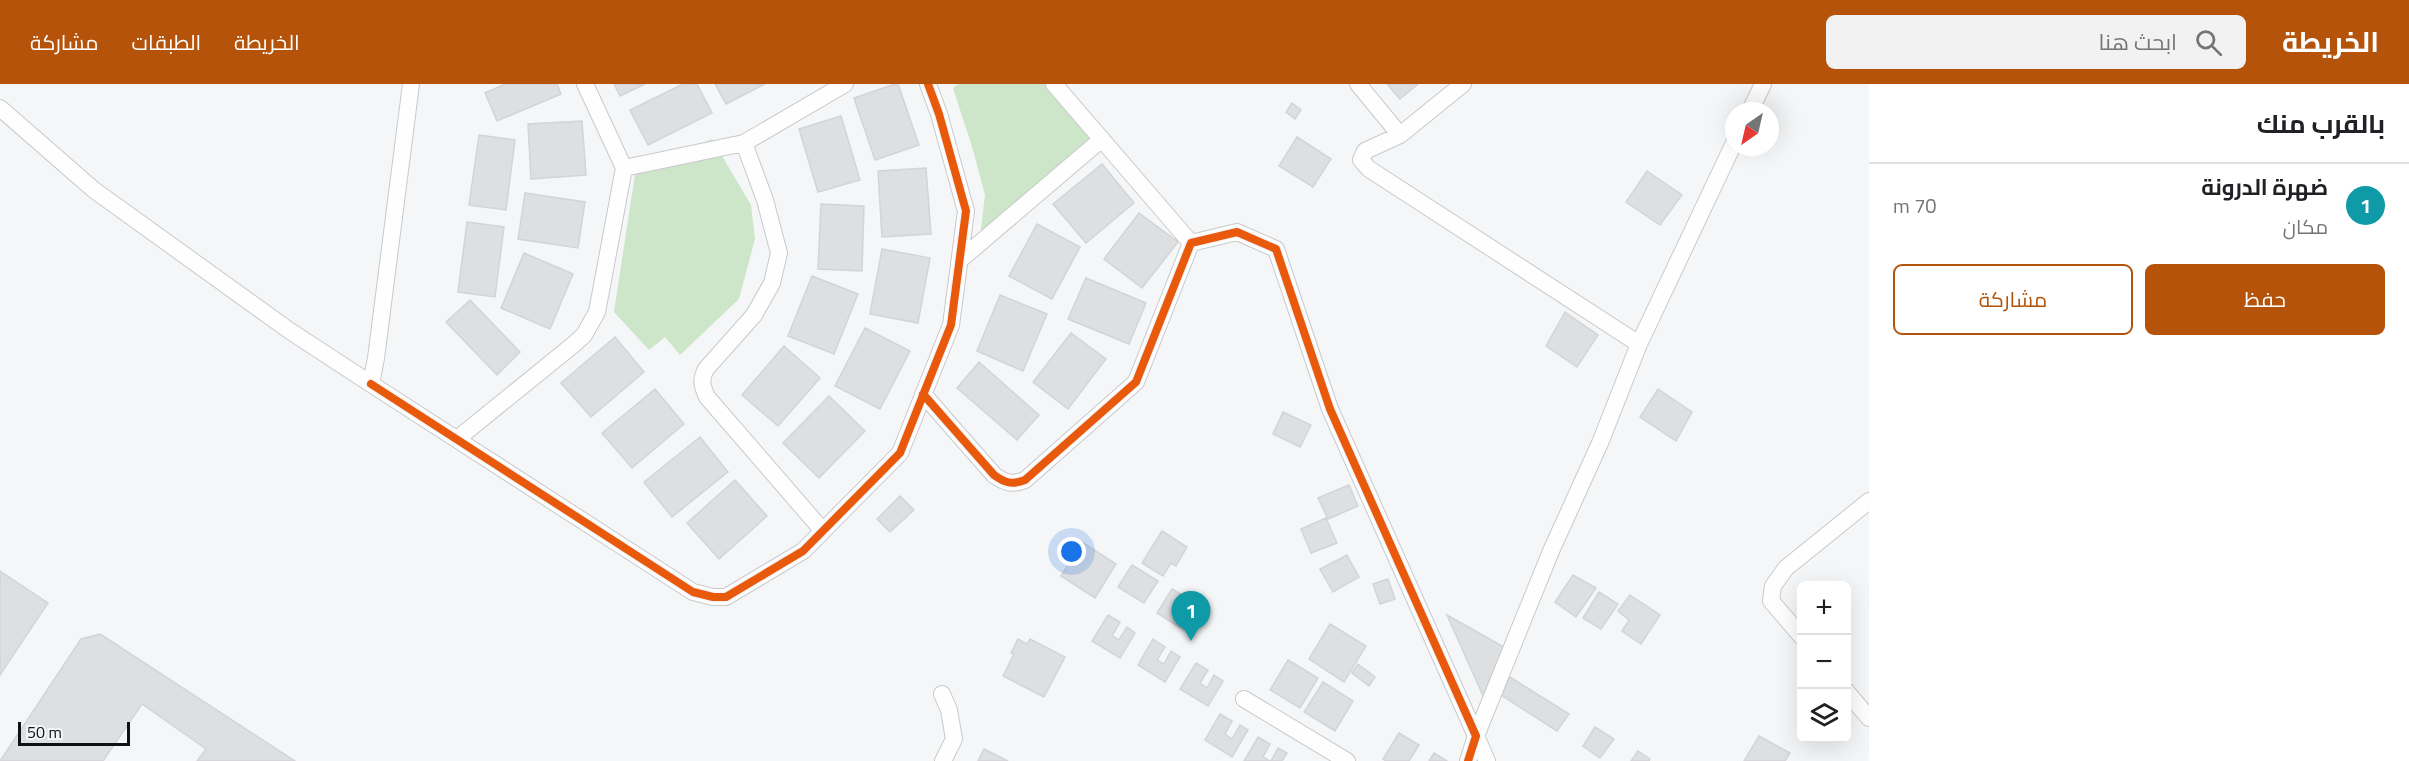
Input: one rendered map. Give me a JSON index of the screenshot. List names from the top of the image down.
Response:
{
  "scale_bar": "50 m",
  "north": "bottom left",
  "page": {
    "header": "الخريطة",
    "search": "ابحث هنا",
    "nav": ["الخريطة", "الطبقات", "مشاركة"],
    "heading": "بالقرب منك",
    "list": [
      {
        "mark": "1",
        "name": "ضهرة الدرونة",
        "note": "مكان",
        "value": "70 m"
      }
    ],
    "buttons": ["حفظ", "مشاركة"],
    "map_buttons": ["+", "−"],
    "pins": "1",
    "scale": "50 m"
  }
}
